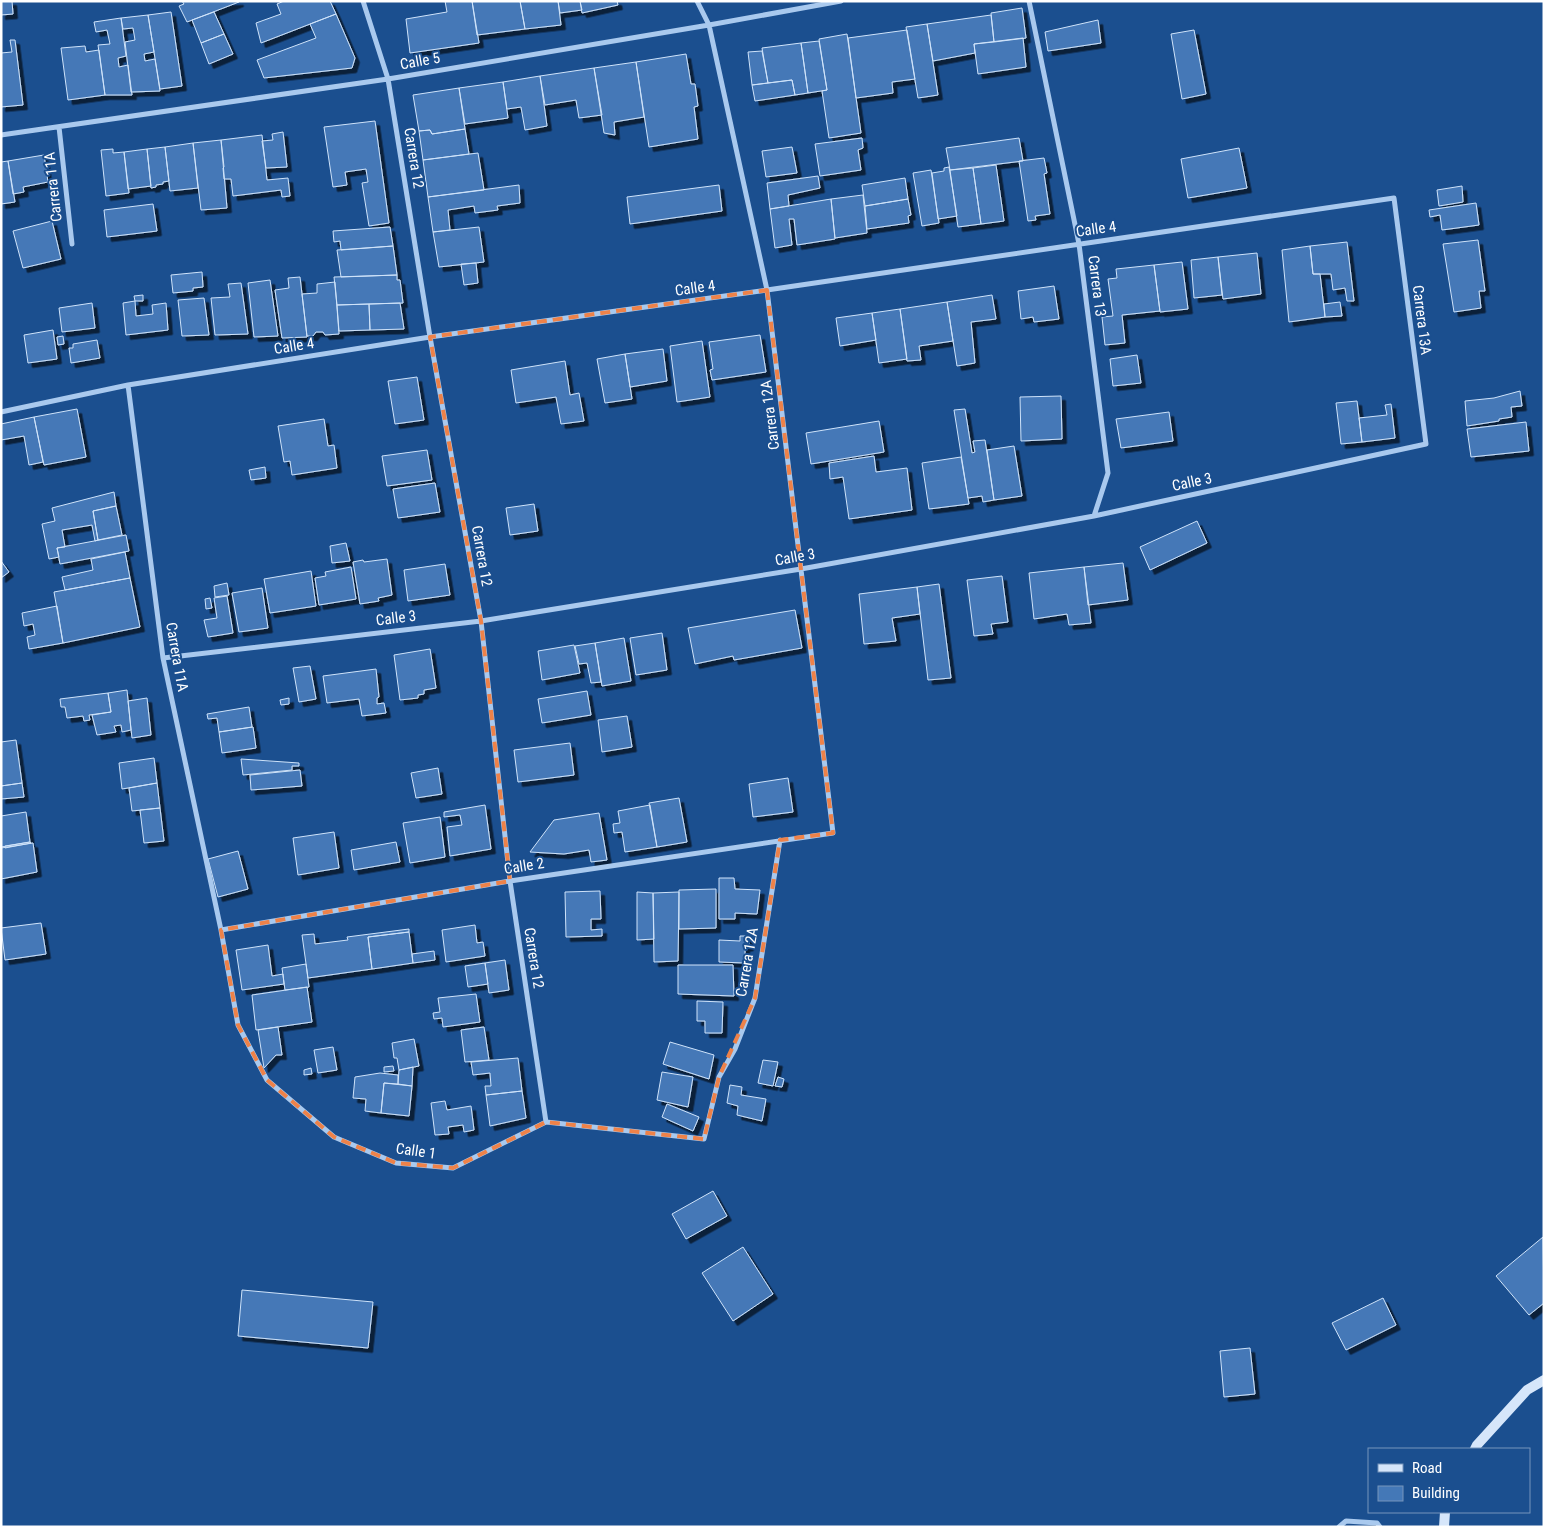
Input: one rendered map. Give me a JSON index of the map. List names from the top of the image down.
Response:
{
  "streets": {
    "street": [
      "Calle 5",
      "Carrera 12",
      "Carrera 11A",
      "Calle 4",
      "Carrera 13",
      "Carrera 13A",
      "Carrera 12A",
      "Calle 3",
      "Calle 2",
      "Calle 1"
    ]
  },
  "crossings": [
    ["Calle 5", "Carrera 12"],
    ["Calle 5", "Carrera 11A"],
    ["Calle 5", "Carrera 12A"],
    ["Carrera 12", "Calle 4"],
    ["Carrera 12", "Carrera 12A"],
    ["Carrera 12", "Calle 3"],
    ["Carrera 12", "Calle 2"],
    ["Carrera 12", "Calle 1"],
    ["Carrera 11A", "Calle 4"],
    ["Carrera 11A", "Calle 3"],
    ["Carrera 11A", "Calle 2"],
    ["Carrera 11A", "Calle 1"],
    ["Calle 4", "Carrera 13"],
    ["Calle 4", "Carrera 13A"],
    ["Calle 4", "Carrera 12A"],
    ["Carrera 13", "Calle 3"],
    ["Carrera 13A", "Calle 3"],
    ["Carrera 12A", "Calle 3"],
    ["Carrera 12A", "Calle 2"],
    ["Carrera 12A", "Calle 1"],
    ["Calle 2", "Calle 1"]
  ],
  "legend": ["Road", "Building"]
}
